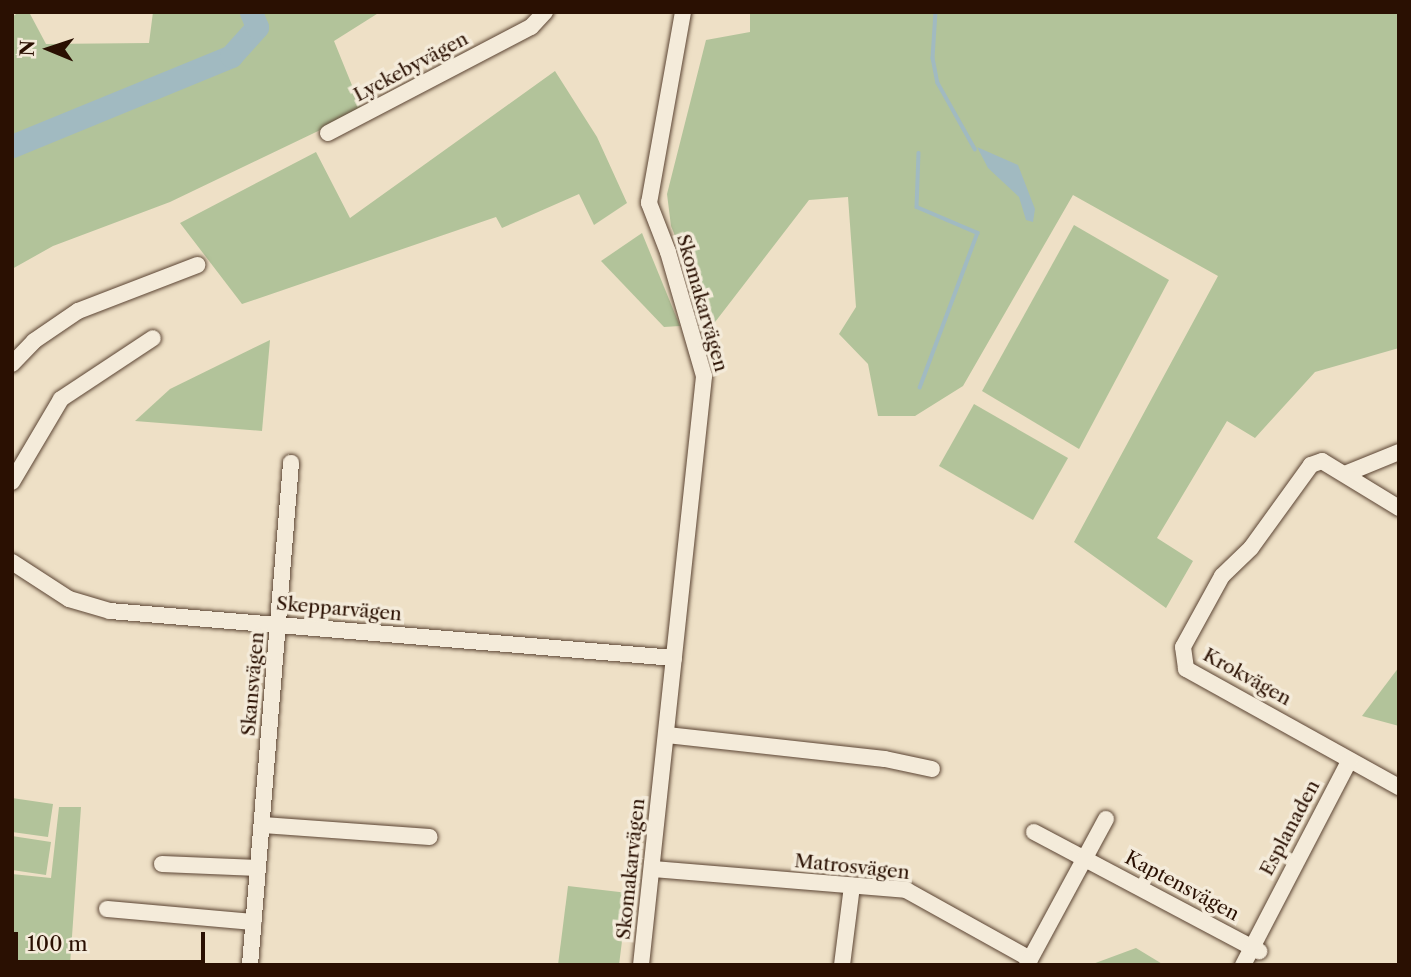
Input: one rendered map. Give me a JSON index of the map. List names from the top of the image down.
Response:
{
  "streets": {
    "street": [
      "Lyckebyvägen",
      "Skomakarvägen",
      "Skepparvägen",
      "Krokvägen",
      "Skansvägen",
      "Esplanaden",
      "Matrosvägen",
      "Kaptensvägen"
    ]
  },
  "crossings": [
    ["Skomakarvägen", "Skepparvägen"],
    ["Skomakarvägen", "Matrosvägen"],
    ["Skepparvägen", "Skansvägen"],
    ["Krokvägen", "Esplanaden"],
    ["Esplanaden", "Kaptensvägen"]
  ],
  "scale_bar": "100 m",
  "north": "left"
}
